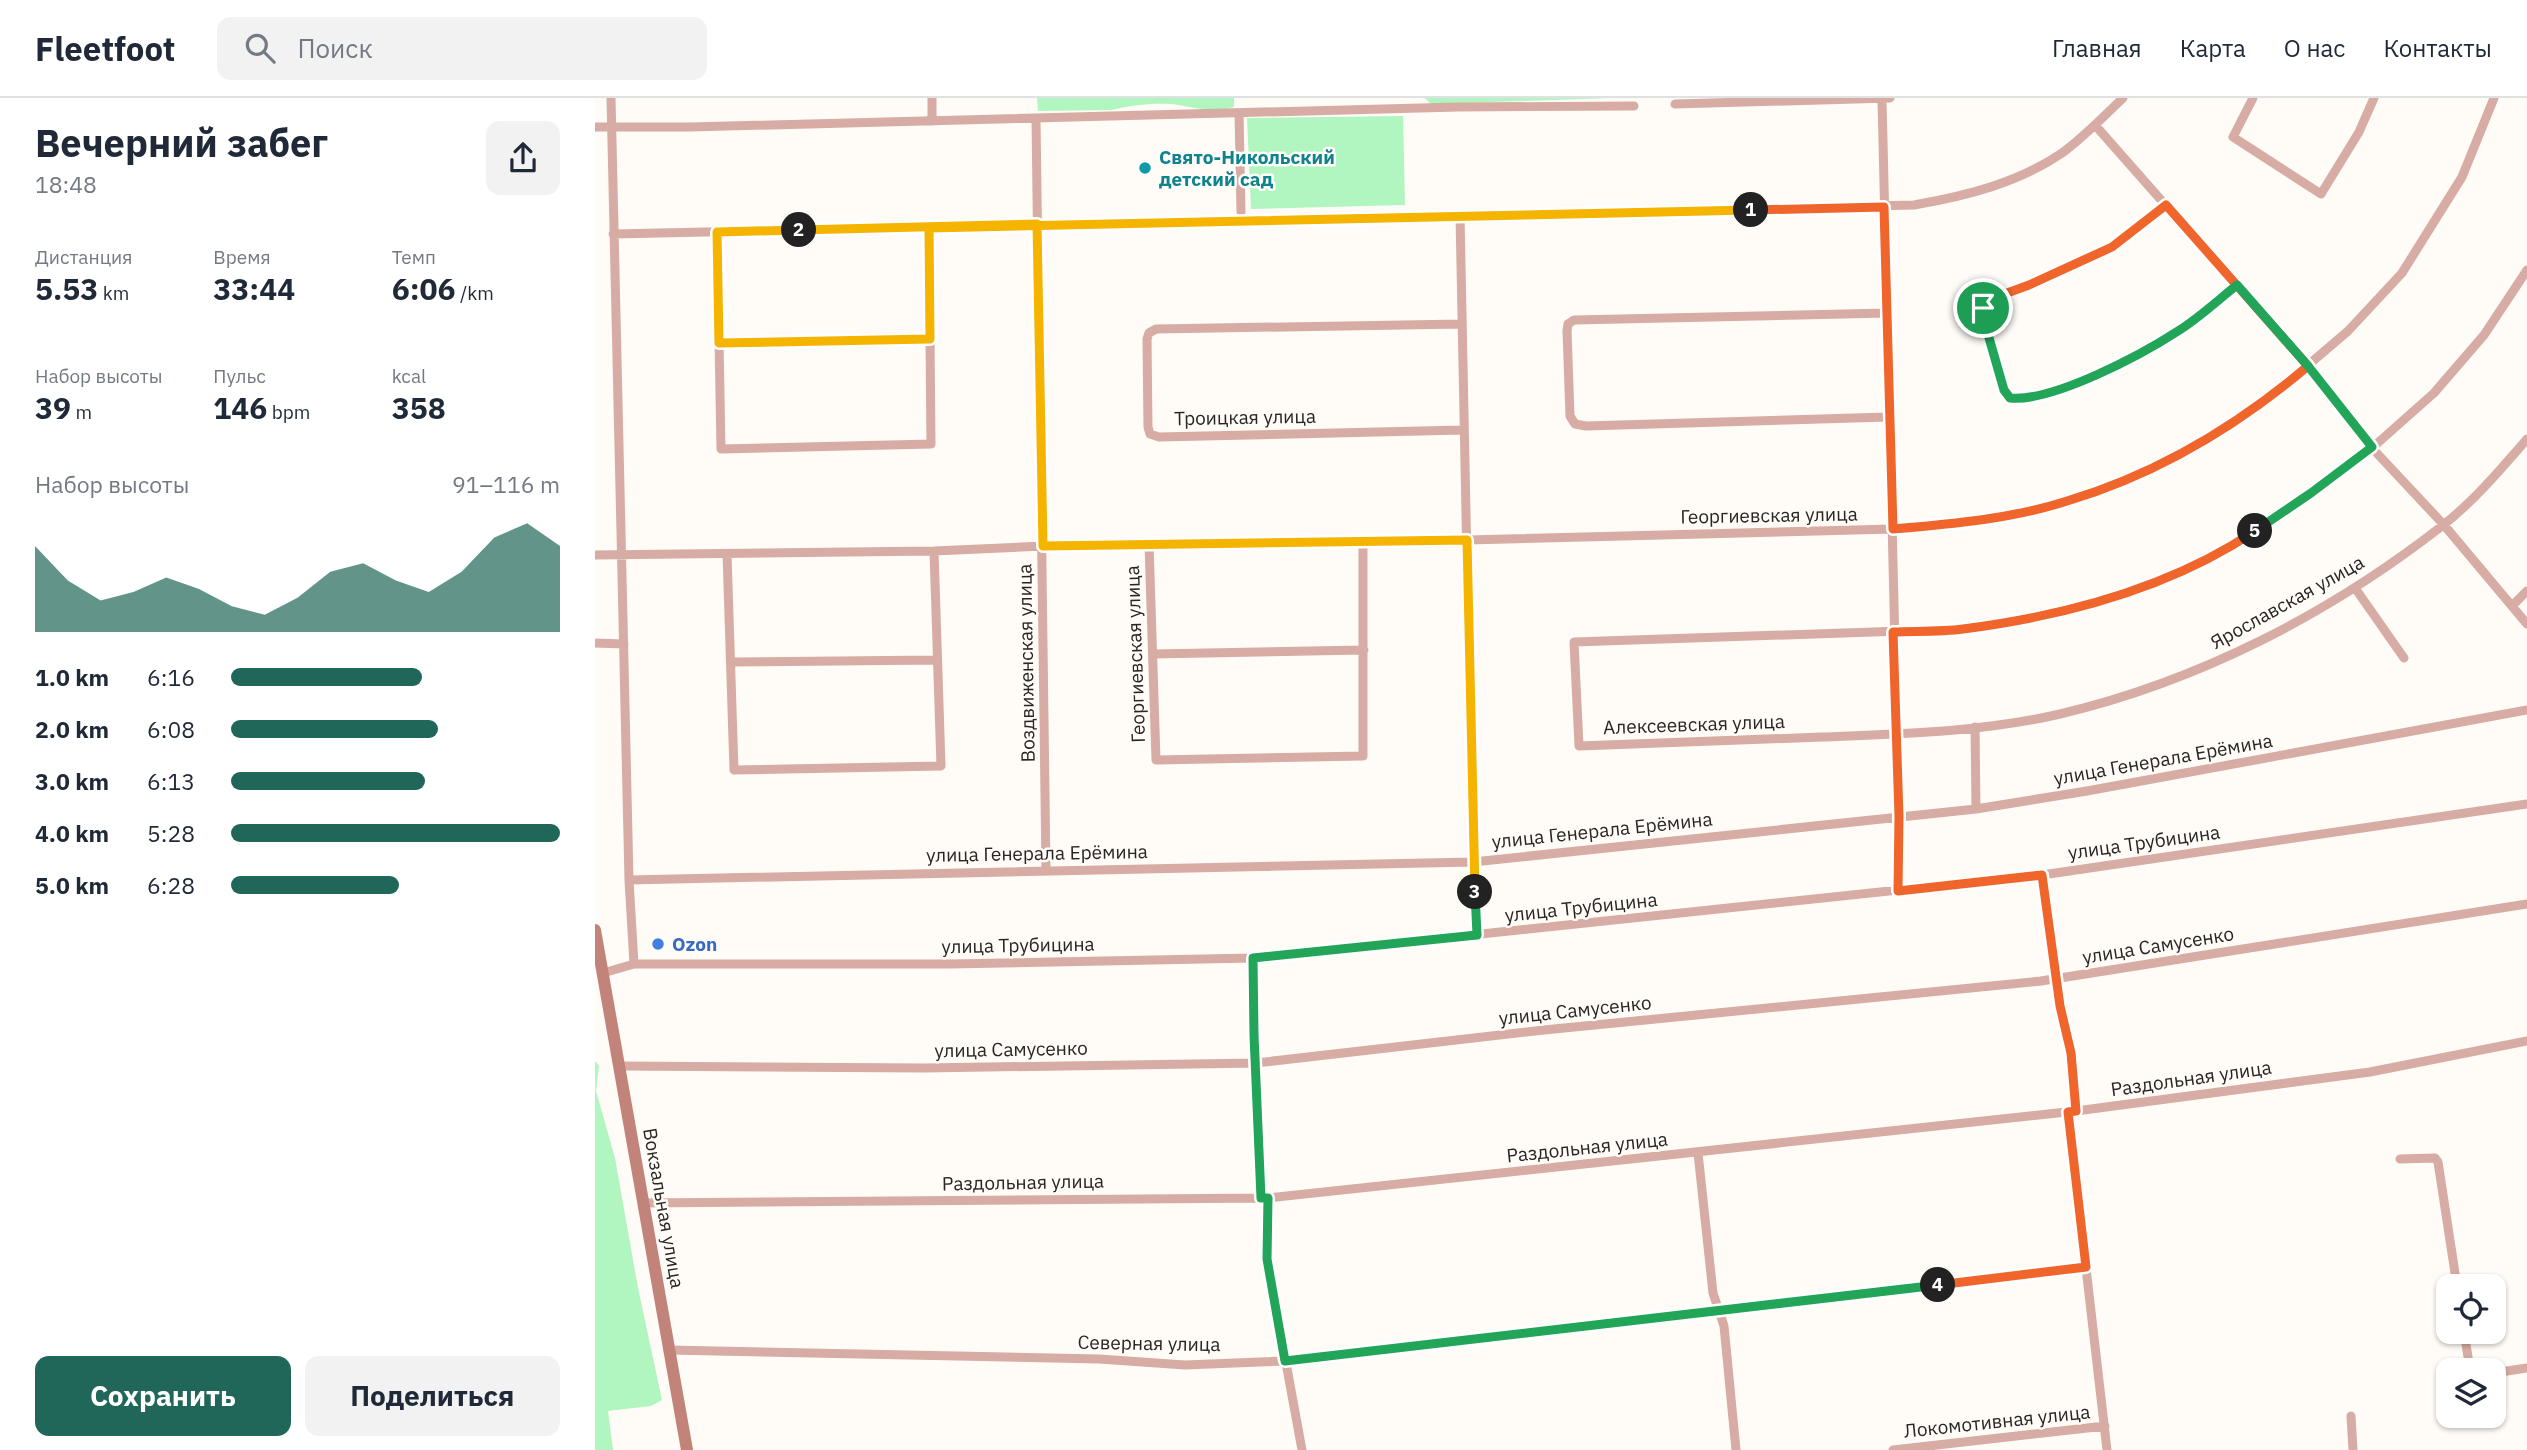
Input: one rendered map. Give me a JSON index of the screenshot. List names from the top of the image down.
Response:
{
  "streets": {
    "main road": ["Вокзальная улица"],
    "street": [
      "Троицкая улица",
      "Георгиевская улица",
      "Ярославская улица",
      "Воздвиженская улица",
      "Алексеевская улица",
      "улица Генерала Ерёмина",
      "улица Трубицина",
      "улица Самусенко",
      "Раздольная улица",
      "Северная улица",
      "Локомотивная улица"
    ]
  },
  "crossings": [
    ["Георгиевская улица", "Воздвиженская улица"],
    ["Ярославская улица", "Алексеевская улица"],
    ["Воздвиженская улица", "улица Генерала Ерёмина"],
    ["улица Самусенко", "Вокзальная улица"],
    ["Раздольная улица", "Вокзальная улица"],
    ["Вокзальная улица", "Северная улица"]
  ],
  "places": ["Свято-Никольский детский сад", "Ozon"],
  "page": {
    "header": "Fleetfoot",
    "search": "Поиск",
    "nav": [
      "Главная",
      "Карта",
      "О нас",
      "Контакты"
    ],
    "heading": ["Вечерний забег", "18:48"],
    "pins": [
      "1",
      "2",
      "5",
      "3",
      "4"
    ],
    "stats": [
      ["Дистанция", "5.53 km"],
      ["Время", "33:44"],
      ["Темп", "6:06 /km"],
      ["Набор высоты", "39 m"],
      ["Пульс", "146 bpm"],
      ["kcal", "358"]
    ],
    "chart": ["Набор высоты", "91–116 m"],
    "list": [
      {
        "name": "1.0 km",
        "note": "6:16"
      },
      {
        "name": "2.0 km",
        "note": "6:08"
      },
      {
        "name": "3.0 km",
        "note": "6:13"
      },
      {
        "name": "4.0 km",
        "note": "5:28"
      },
      {
        "name": "5.0 km",
        "note": "6:28"
      }
    ],
    "buttons": ["Сохранить", "Поделиться"]
  }
}
